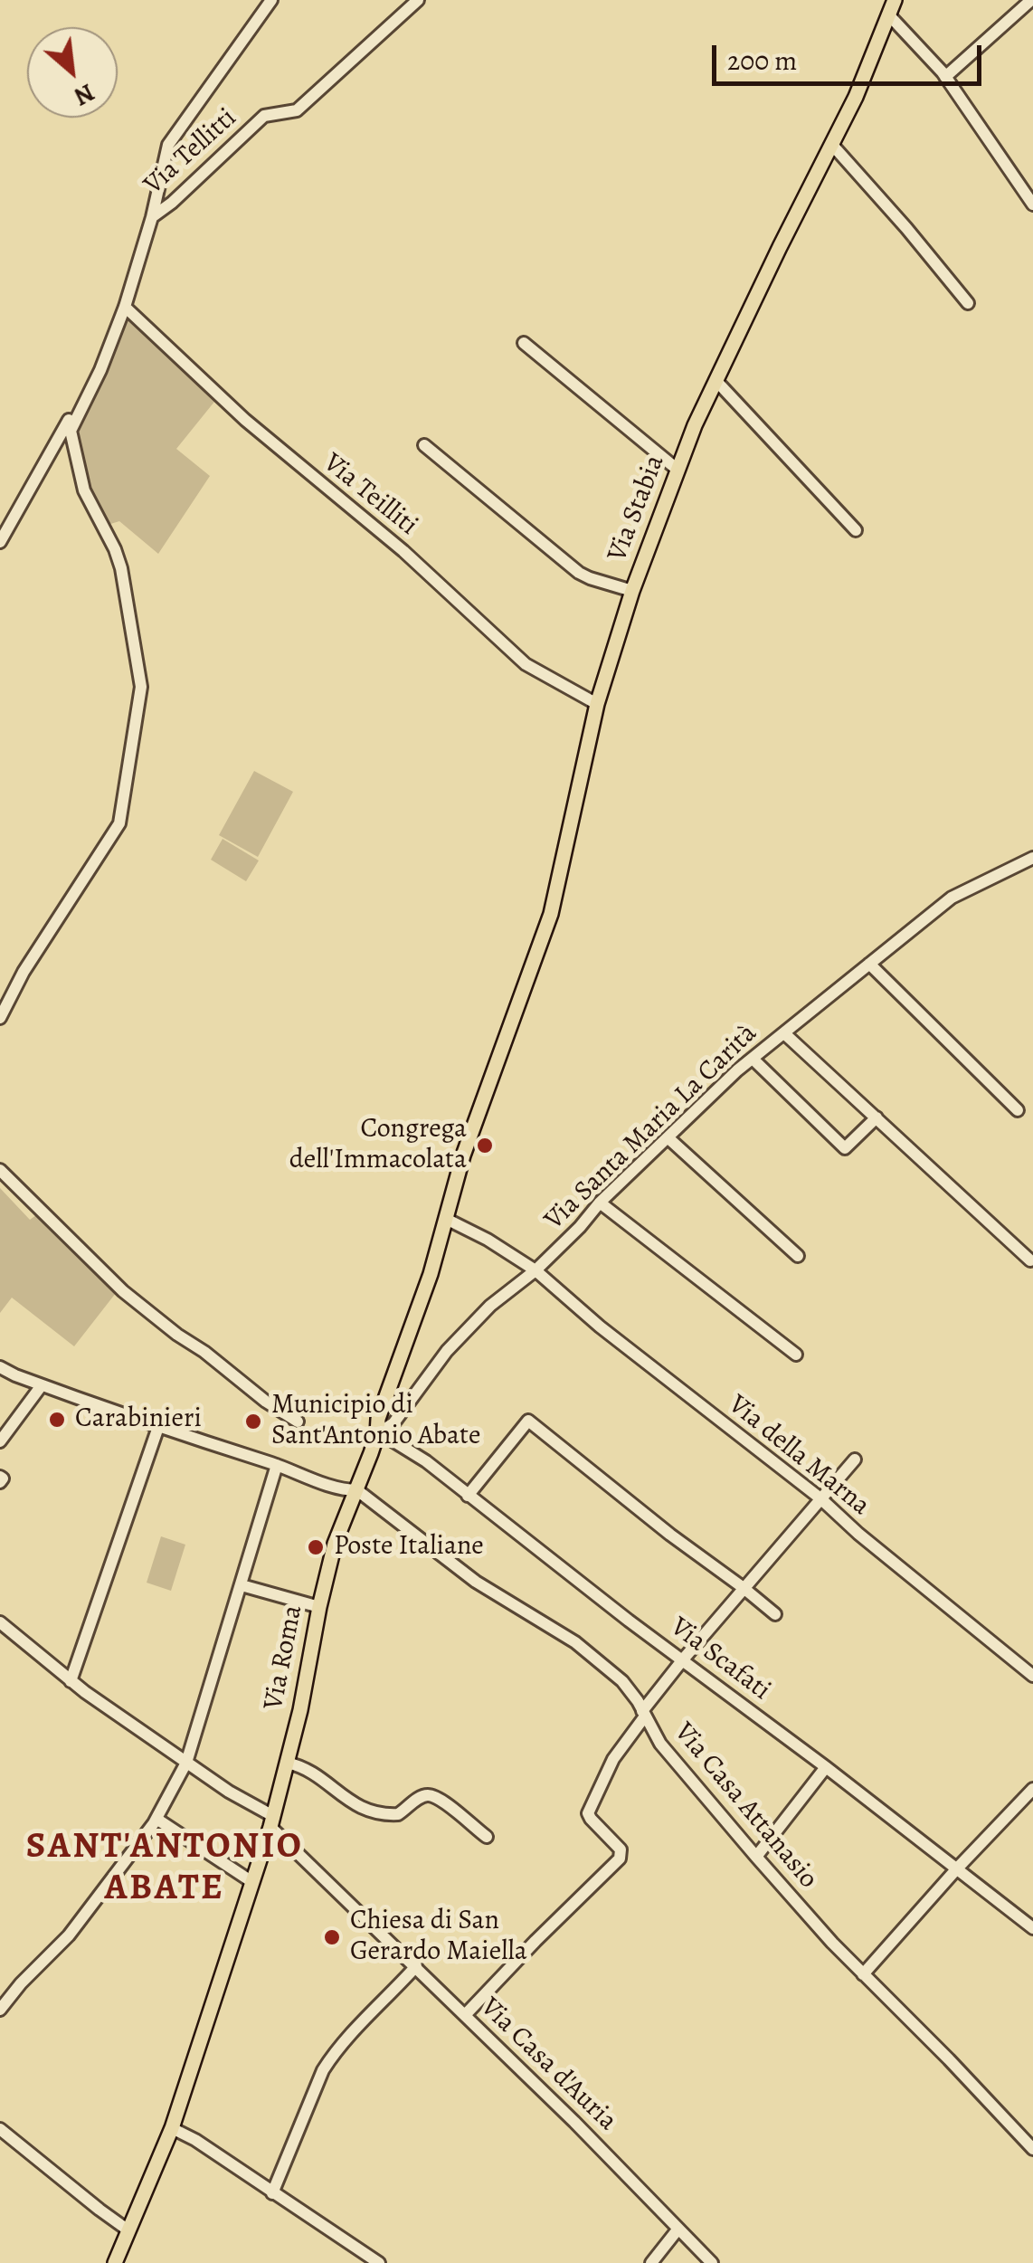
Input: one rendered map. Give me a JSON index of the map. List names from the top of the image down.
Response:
{
  "streets": {
    "main road": ["Via Stabia", "Via Roma"],
    "street": [
      "Via Tellitti",
      "Via Teilliti",
      "Via Santa Maria La Carità",
      "Via della Marna",
      "Via Scafati",
      "Via Casa Attanasio",
      "Via Casa d'Auria"
    ]
  },
  "crossings": [
    ["Via Tellitti", "Via Teilliti"],
    ["Via Teilliti", "Via Stabia"],
    ["Via Stabia", "Via Roma"],
    ["Via Santa Maria La Carità", "Via della Marna"],
    ["Via Santa Maria La Carità", "Via Roma"],
    ["Via Santa Maria La Carità", "Via Scafati"],
    ["Via della Marna", "Via Roma"],
    ["Via Roma", "Via Scafati"],
    ["Via Roma", "Via Casa Attanasio"],
    ["Via Roma", "Via Casa d'Auria"]
  ],
  "districts": ["SANT'ANTONIO ABATE"],
  "places": [
    "Congrega dell'Immacolata",
    "Carabinieri",
    "Municipio di Sant'Antonio Abate",
    "Poste Italiane",
    "Chiesa di San Gerardo Maiella"
  ],
  "scale_bar": "200 m",
  "north": "bottom right"
}
